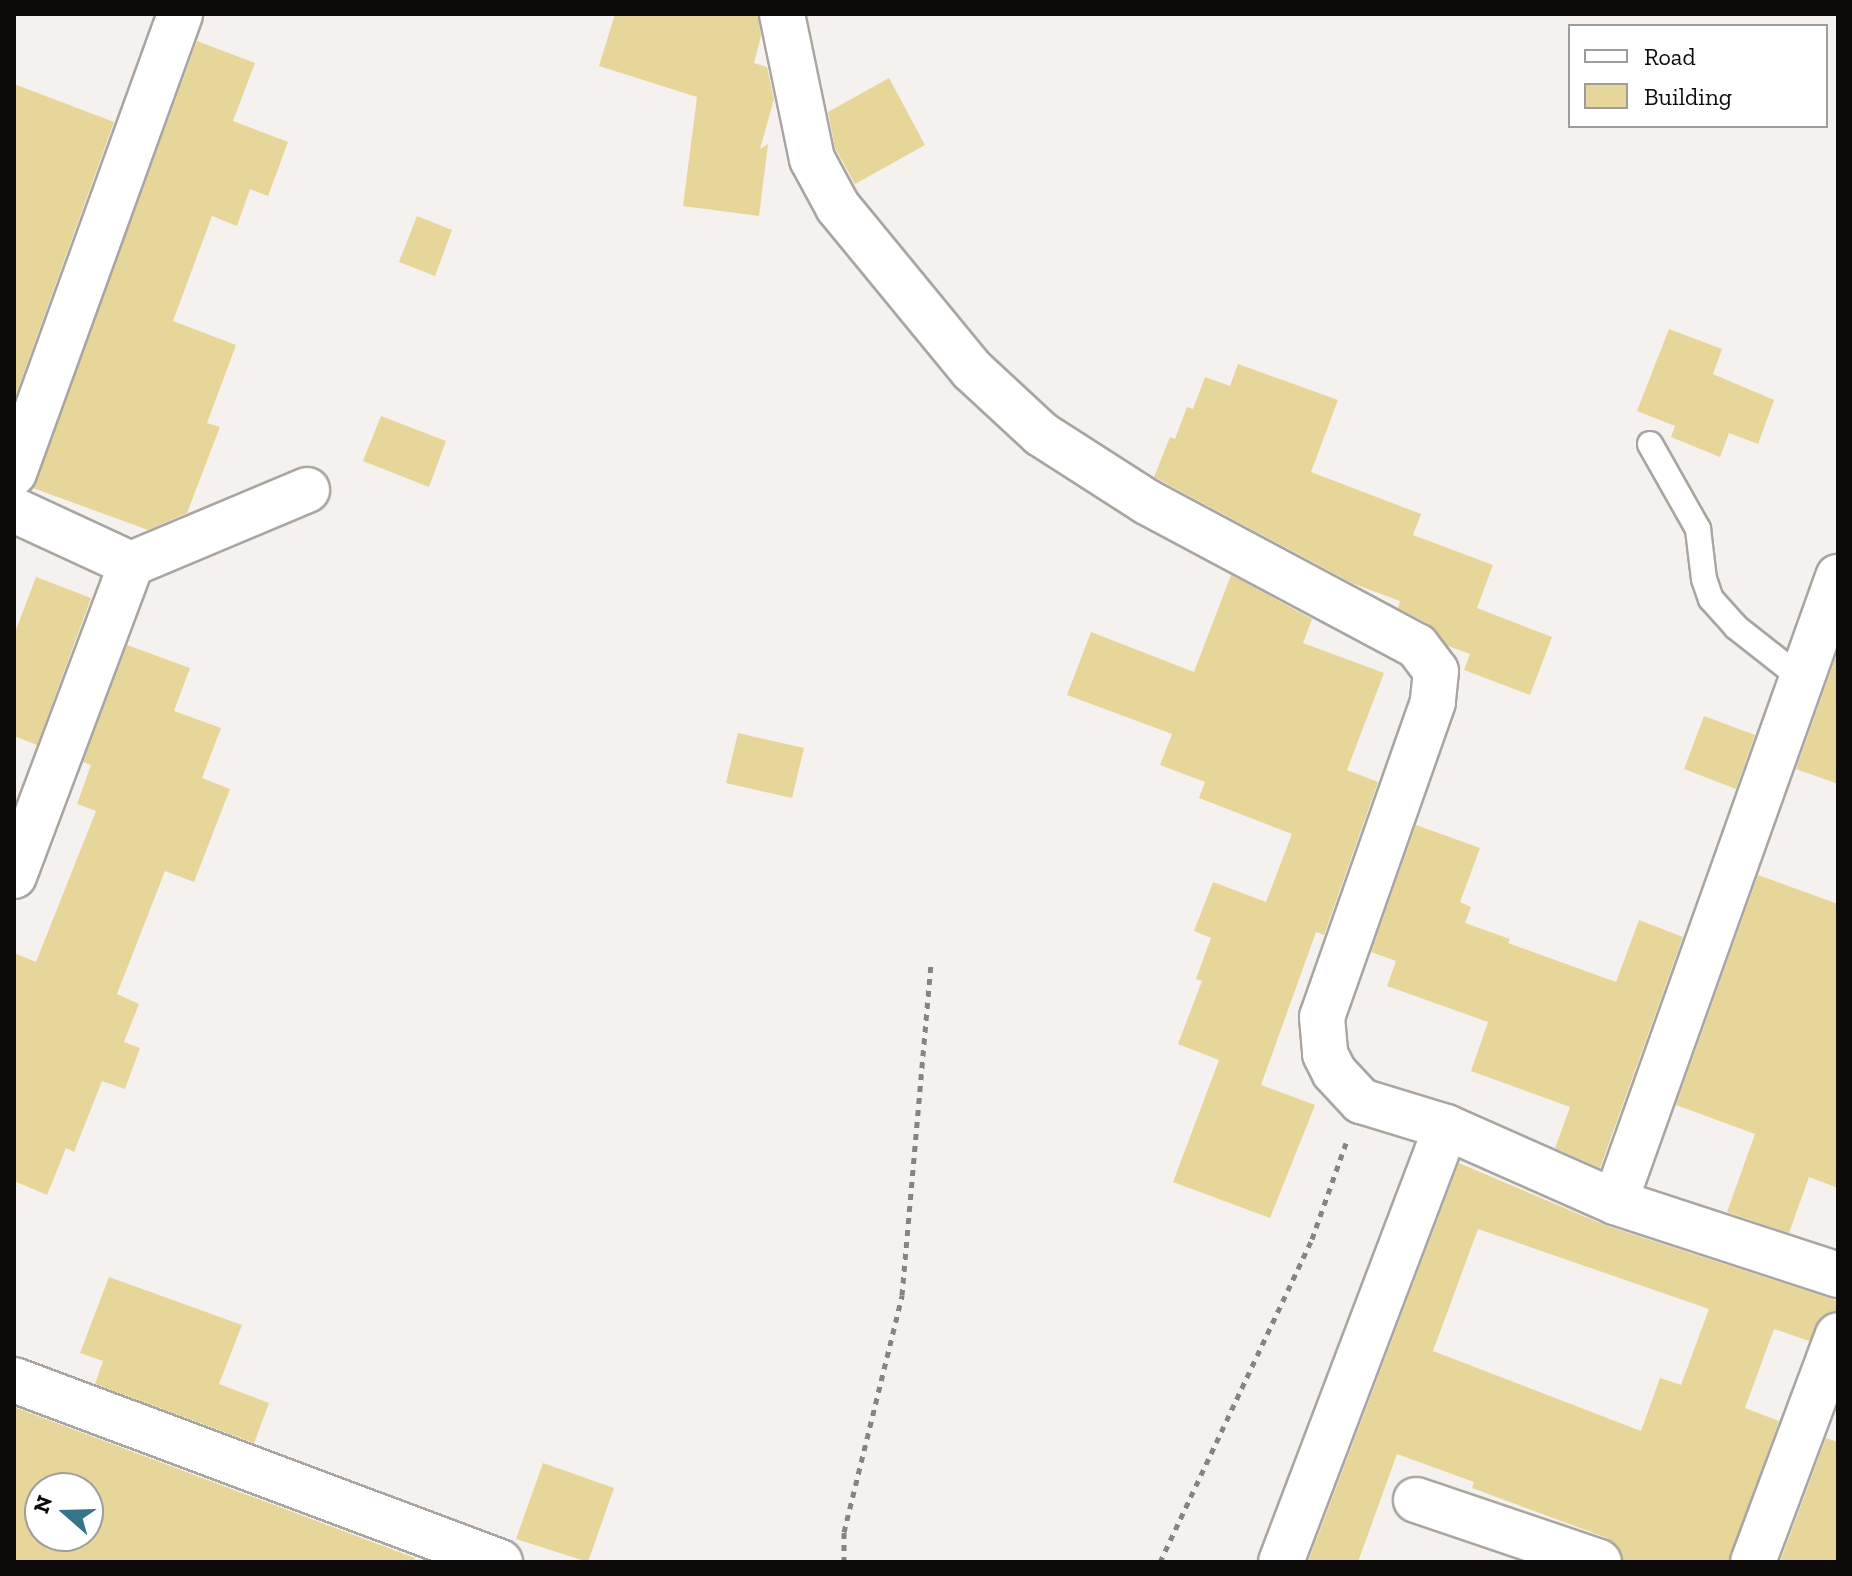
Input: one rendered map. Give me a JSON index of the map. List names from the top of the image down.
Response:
{
  "legend": ["Road", "Building"],
  "north": "left"
}
